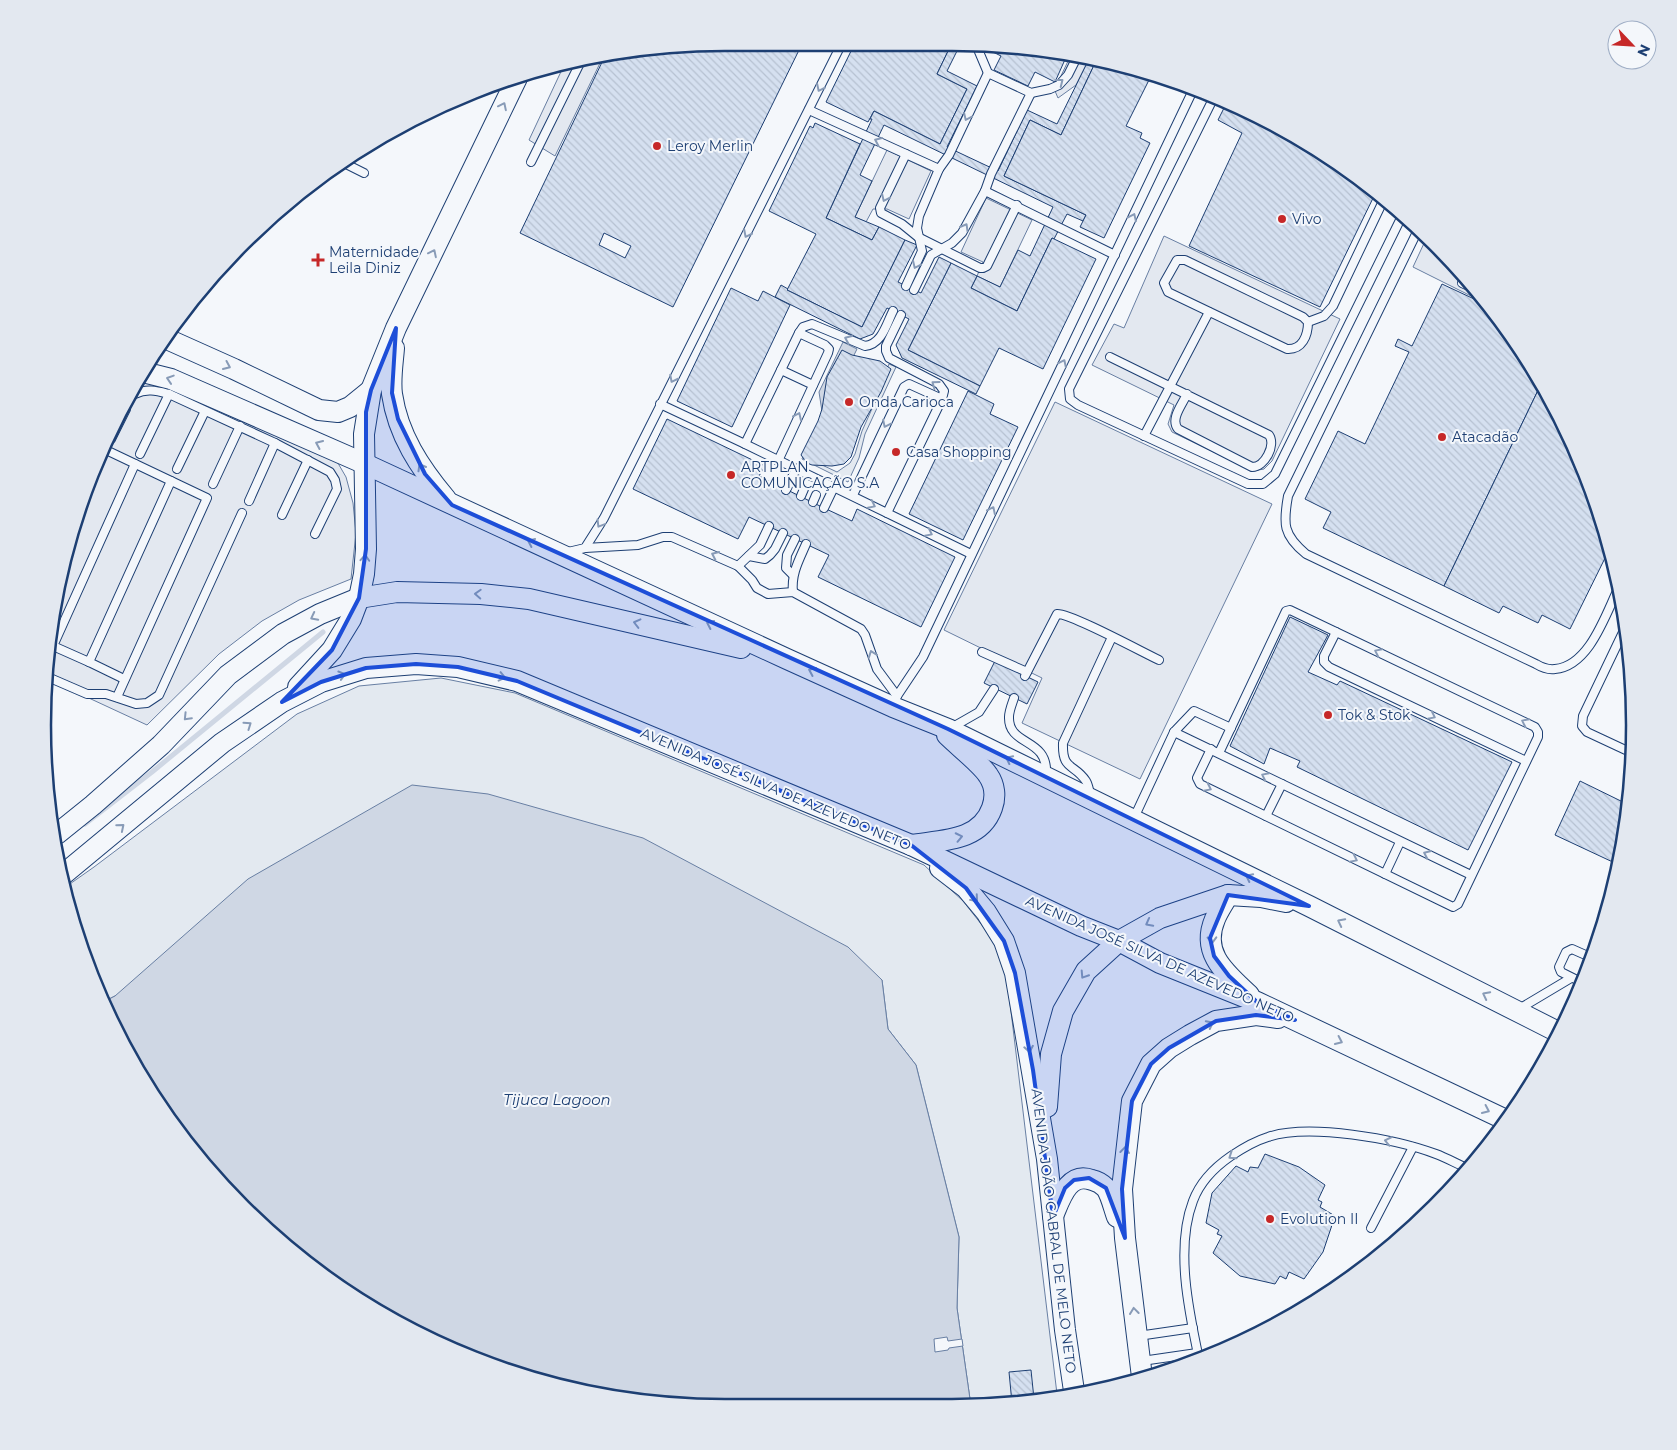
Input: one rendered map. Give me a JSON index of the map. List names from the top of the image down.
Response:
{
  "streets": {
    "street": ["AVENIDA JOSÉ SILVA DE AZEVEDO NETO", "AVENIDA JOÃO CABRAL DE MELO NETO"]
  },
  "crossings": [
    ["AVENIDA JOSÉ SILVA DE AZEVEDO NETO", "AVENIDA JOÃO CABRAL DE MELO NETO"]
  ],
  "one_way": ["AVENIDA JOÃO CABRAL DE MELO NETO"],
  "water": ["Tijuca Lagoon"],
  "places": {
    "other": [
      "Leroy Merlin",
      "Vivo",
      "Onda Carioca",
      "Atacadão",
      "Casa Shopping",
      "ARTPLAN COMUNICAÇÃO S.A",
      "Tok & Stok",
      "Evolution II"
    ],
    "health": ["Maternidade Leila Diniz"]
  },
  "north": "bottom right"
}
